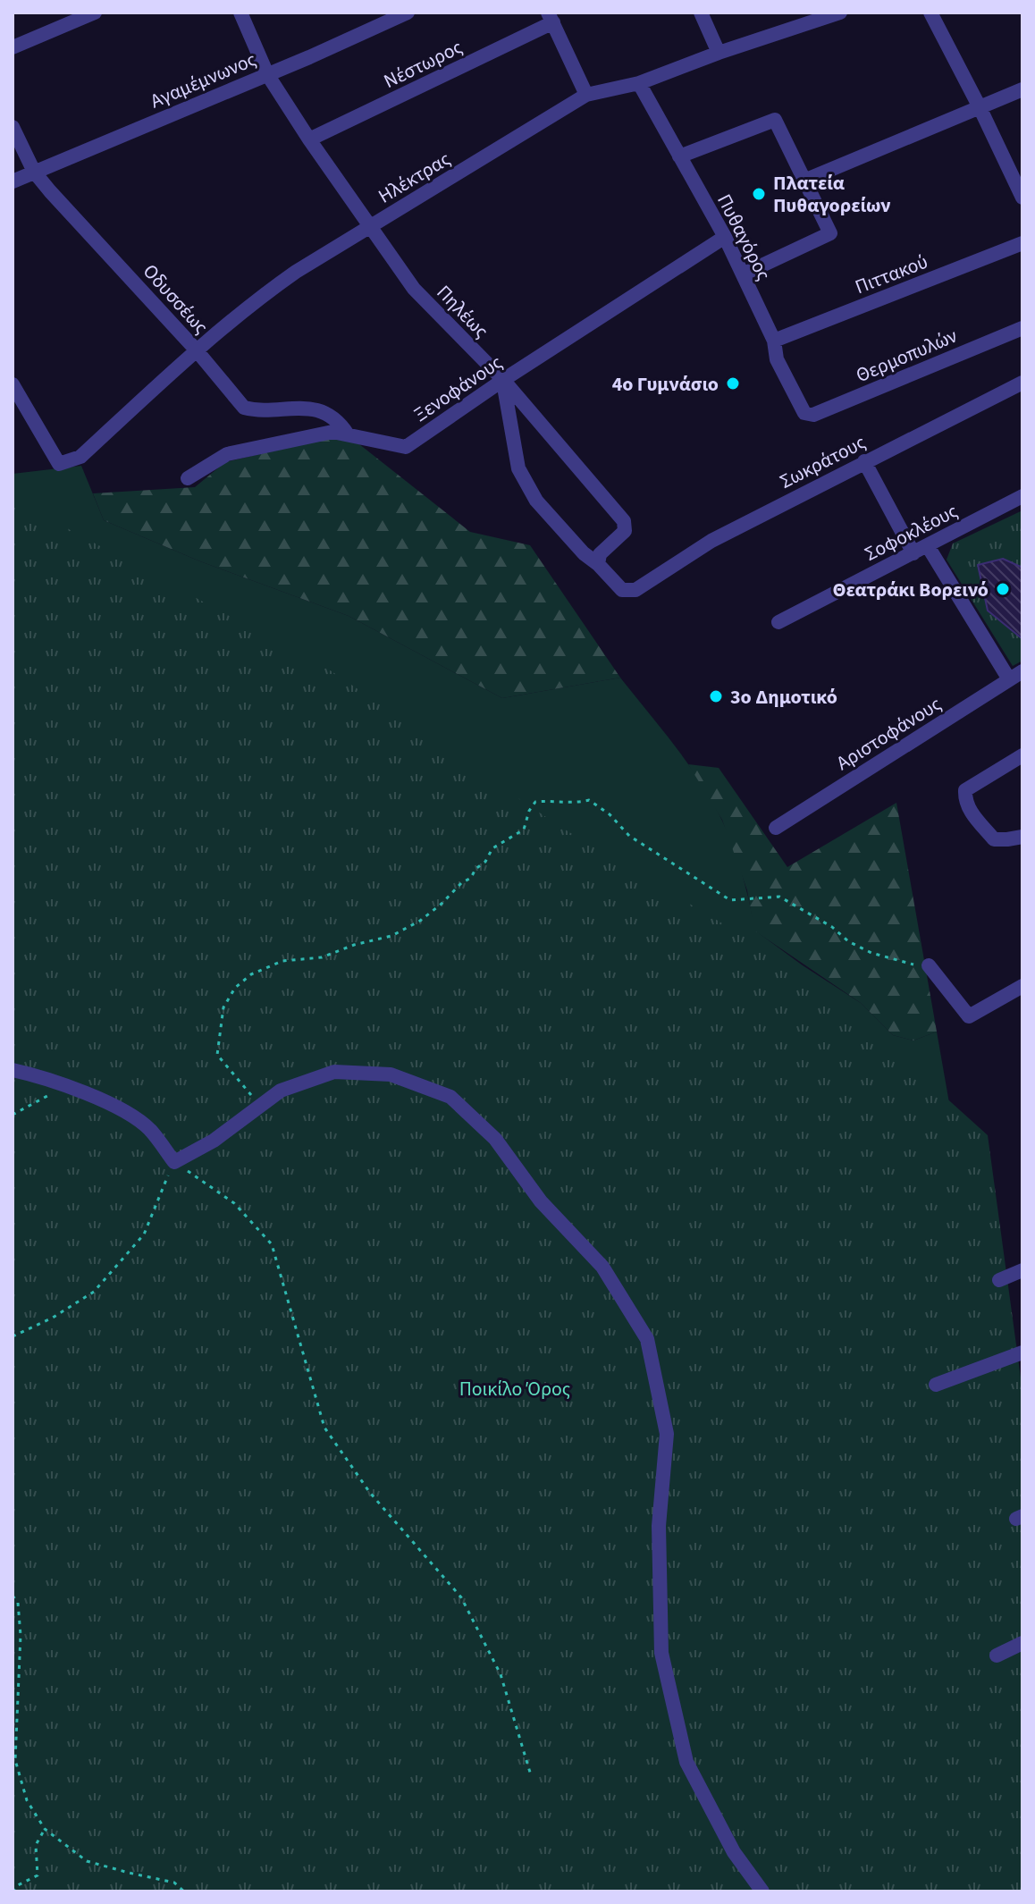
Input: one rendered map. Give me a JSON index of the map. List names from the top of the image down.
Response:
{
  "streets": {
    "street": [
      "Νέστωρος",
      "Αγαμέμνωνος",
      "Ηλέκτρας",
      "Πυθαγόρος",
      "Πιττακού",
      "Οδυσσέως",
      "Πηλέως",
      "Θερμοπυλών",
      "Ξενοφάνους",
      "Σωκράτους",
      "Σοφοκλέους",
      "Αριστοφάνους"
    ]
  },
  "crossings": [
    ["Νέστωρος", "Πηλέως"],
    ["Αγαμέμνωνος", "Οδυσσέως"],
    ["Αγαμέμνωνος", "Πηλέως"],
    ["Ηλέκτρας", "Πυθαγόρος"],
    ["Ηλέκτρας", "Οδυσσέως"],
    ["Ηλέκτρας", "Πηλέως"],
    ["Πυθαγόρος", "Πιττακού"],
    ["Πυθαγόρος", "Θερμοπυλών"],
    ["Πυθαγόρος", "Ξενοφάνους"],
    ["Οδυσσέως", "Ξενοφάνους"],
    ["Πηλέως", "Ξενοφάνους"],
    ["Πηλέως", "Σωκράτους"]
  ],
  "parks": ["Ποικίλο Όρος"],
  "places": [
    "Πλατεία Πυθαγορείων",
    "4ο Γυμνάσιο",
    "Θεατράκι Βορεινό",
    "3ο Δημοτικό"
  ]
}
